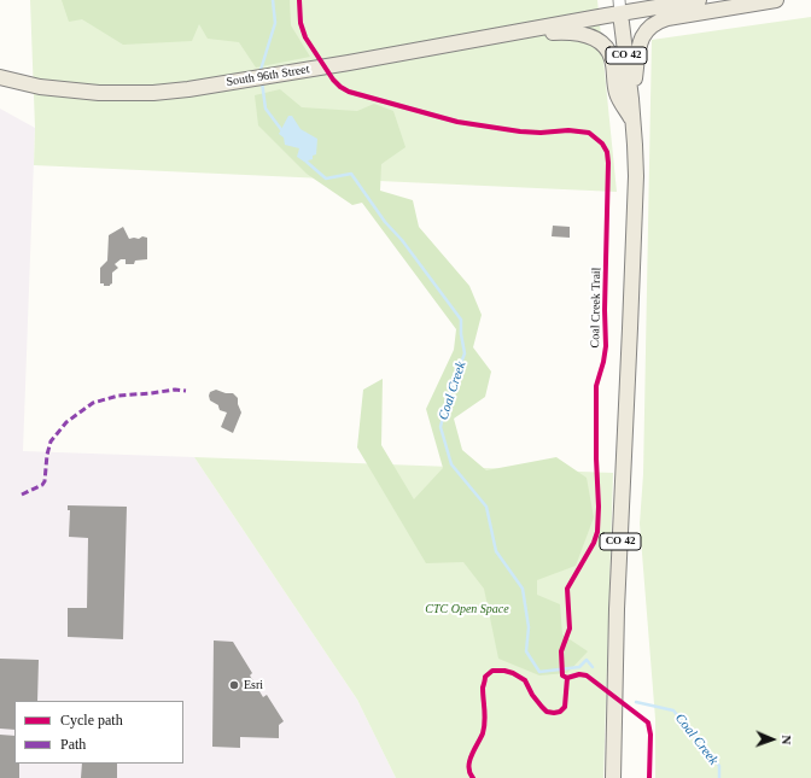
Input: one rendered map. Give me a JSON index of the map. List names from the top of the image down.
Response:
{
  "streets": {
    "main road": ["CO 42", "South 96th Street"],
    "cycle path": ["Coal Creek Trail"]
  },
  "crossings": [
    ["CO 42", "South 96th Street"]
  ],
  "water": ["Coal Creek"],
  "parks": ["CTC Open Space"],
  "places": ["Esri"],
  "legend": ["Cycle path", "Path"],
  "north": "right"
}
